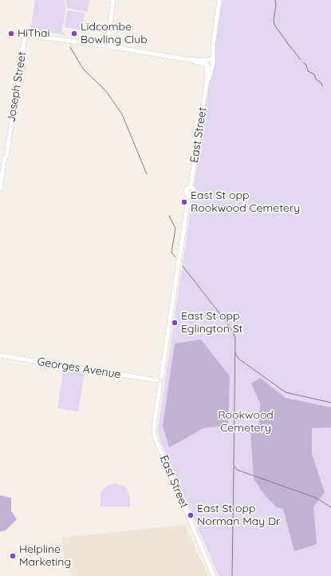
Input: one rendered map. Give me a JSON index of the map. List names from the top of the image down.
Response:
{
  "streets": {
    "main road": ["Joseph Street", "East Street", "Georges Avenue"]
  },
  "crossings": [
    ["East Street", "Georges Avenue"]
  ],
  "parks": ["Rookwood Cemetery"],
  "places": [
    "HiThai",
    "Lidcombe Bowling Club",
    "East St opp Rookwood Cemetery",
    "East St opp Eglington St",
    "East St opp Norman May Dr",
    "Helpline Marketing"
  ]
}
